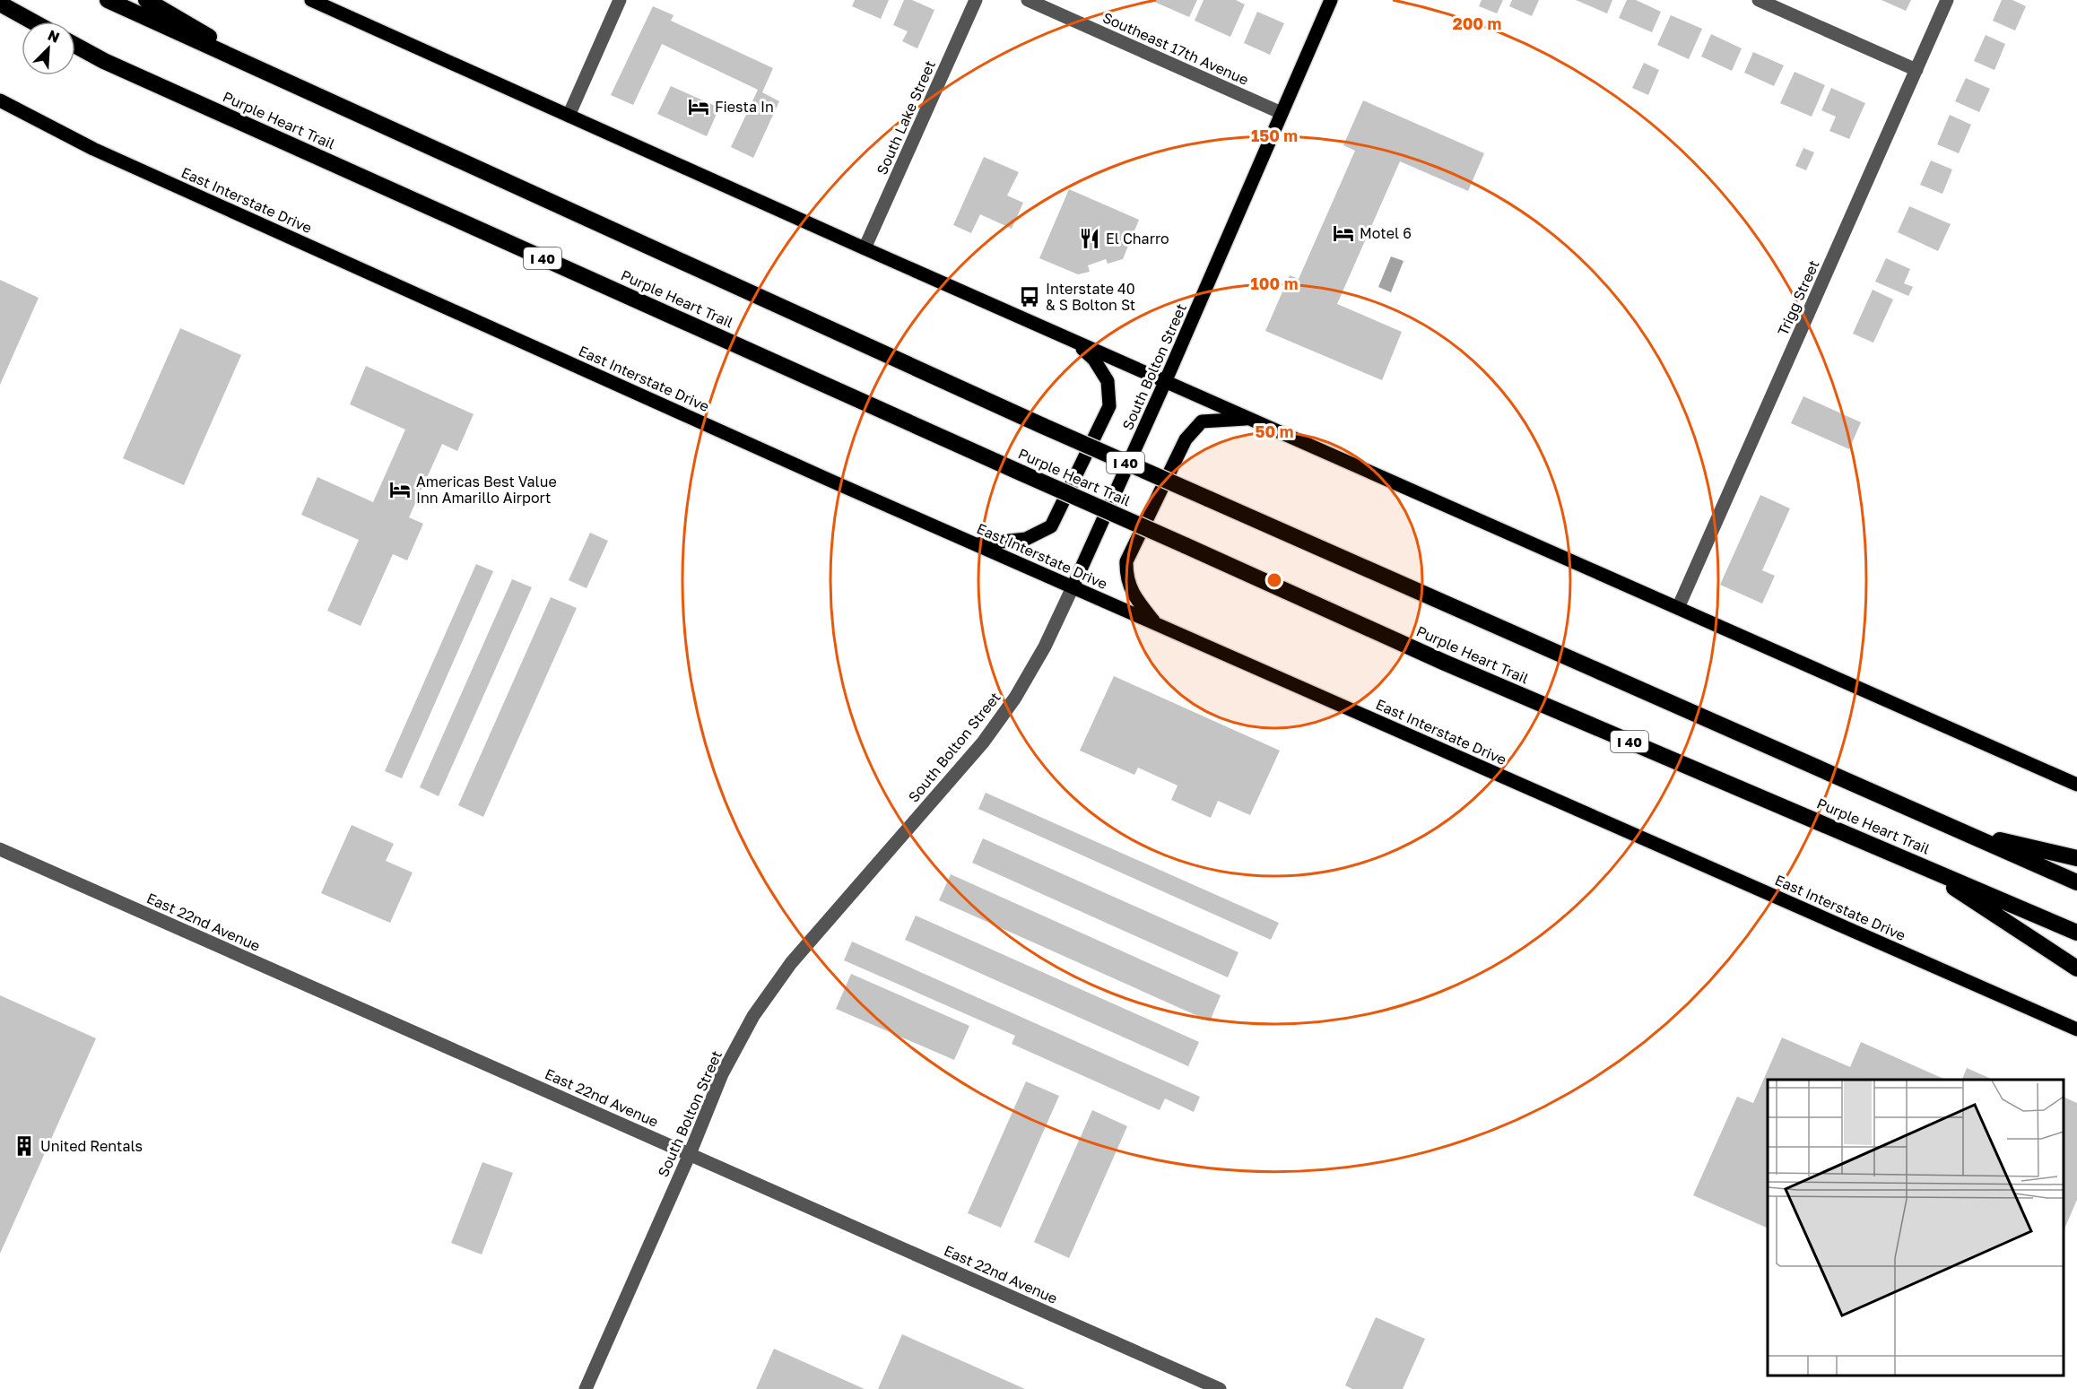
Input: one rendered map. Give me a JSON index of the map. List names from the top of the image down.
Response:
{
  "streets": {
    "highway": ["Purple Heart Trail", "I 40"],
    "main road": ["East Interstate Drive", "South Bolton Street"],
    "street": [
      "Southeast 17th Avenue",
      "South Lake Street",
      "Trigg Street",
      "East 22nd Avenue"
    ]
  },
  "crossings": [
    ["Southeast 17th Avenue", "South Bolton Street"],
    ["East Interstate Drive", "South Bolton Street"],
    ["South Bolton Street", "East 22nd Avenue"]
  ],
  "places": {
    "hotel": ["Fiesta In", "Motel 6", "Americas Best Value Inn Amarillo Airport"],
    "restaurant": ["El Charro"],
    "bus stop": ["Interstate 40 & S Bolton St"],
    "building": ["United Rentals"]
  },
  "north": "top right",
  "rings": [
    "200 m",
    "150 m",
    "100 m",
    "50 m"
  ]
}
